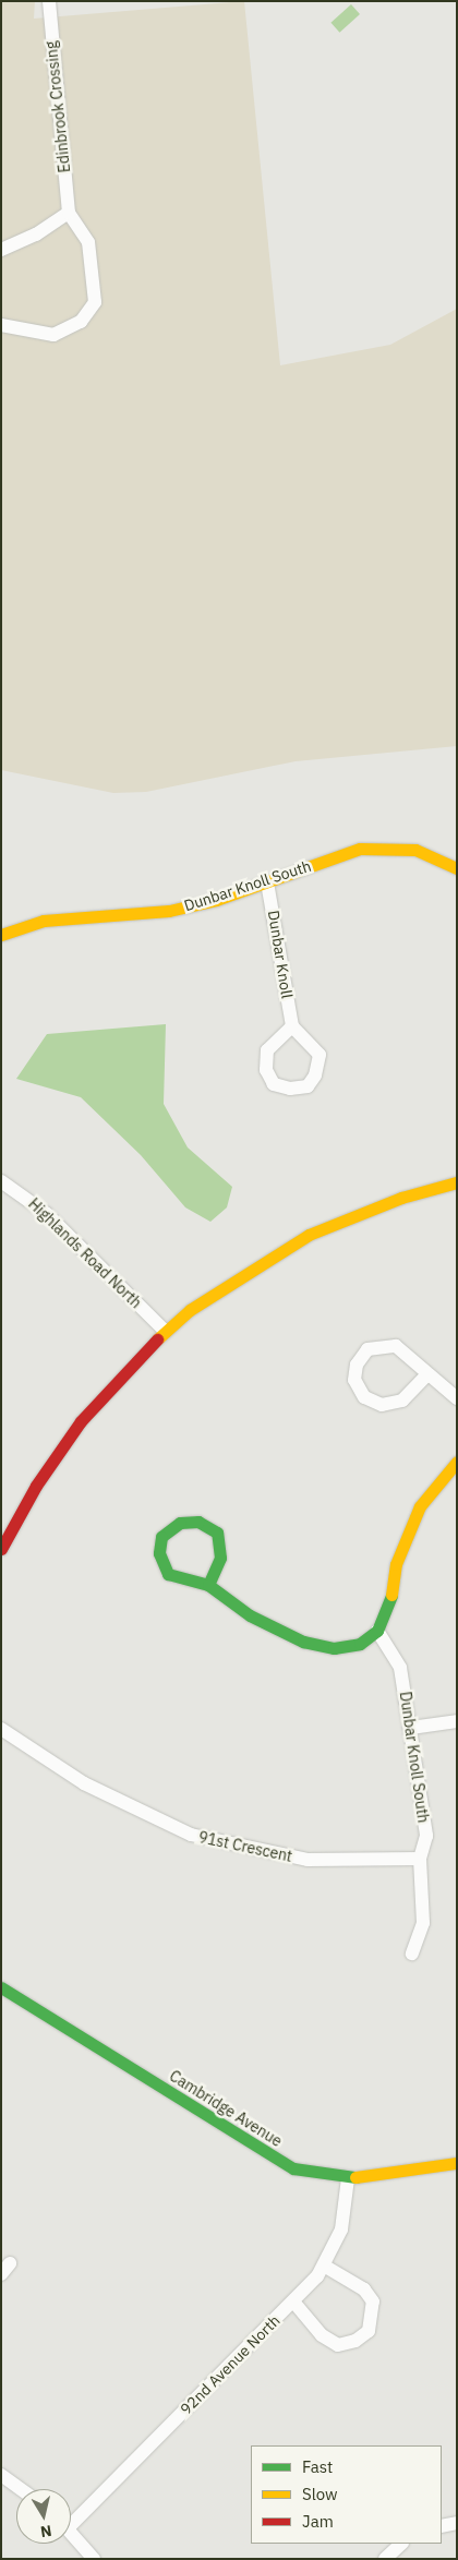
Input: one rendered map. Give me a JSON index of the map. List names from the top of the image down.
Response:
{
  "streets": {
    "street": [
      "Edinbrook Crossing",
      "Dunbar Knoll South",
      "Dunbar Knoll",
      "Highlands Road North",
      "91st Crescent",
      "Cambridge Avenue",
      "92nd Avenue North"
    ]
  },
  "crossings": [
    ["Dunbar Knoll South", "Dunbar Knoll"],
    ["Dunbar Knoll South", "91st Crescent"],
    ["Cambridge Avenue", "92nd Avenue North"]
  ],
  "legend": ["Fast", "Slow", "Jam"],
  "north": "bottom"
}
